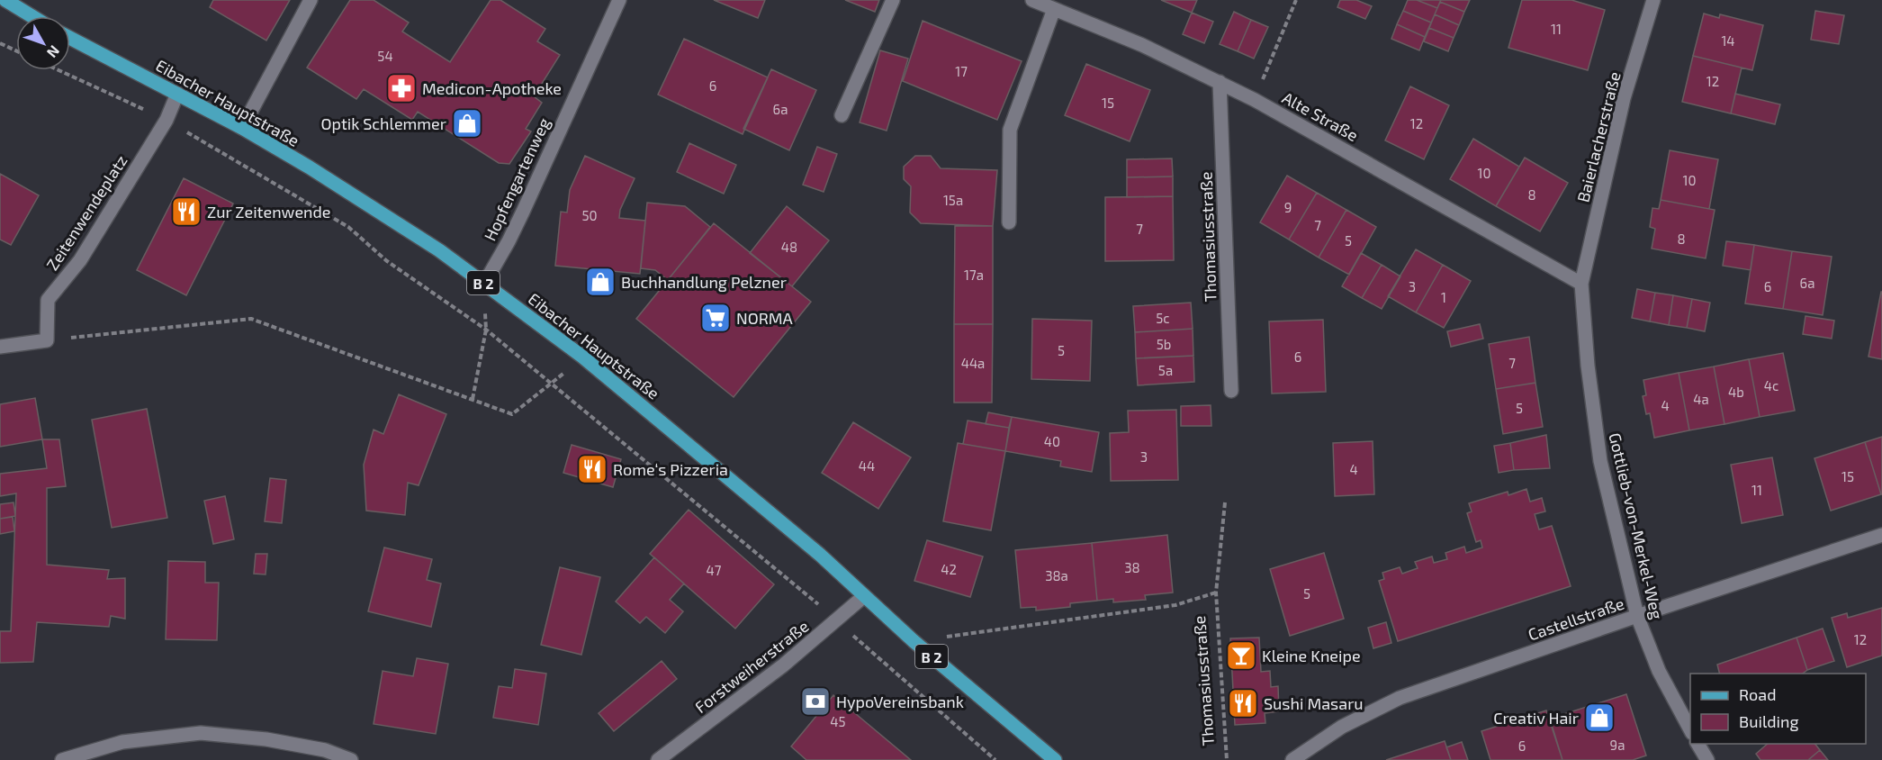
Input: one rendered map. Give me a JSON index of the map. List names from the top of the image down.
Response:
{
  "streets": {
    "main road": ["Eibacher Hauptstraße", "B 2"],
    "street": [
      "Alte Straße",
      "Baierlacherstraße",
      "Hopfengartenweg",
      "Zeitenwendeplatz",
      "Thomasiusstraße",
      "Gottlieb-von-Merkel-Weg",
      "Castellstraße",
      "Forstweiherstraße"
    ]
  },
  "crossings": [
    ["Eibacher Hauptstraße", "Hopfengartenweg"],
    ["Eibacher Hauptstraße", "Zeitenwendeplatz"],
    ["Eibacher Hauptstraße", "Forstweiherstraße"],
    ["Alte Straße", "Baierlacherstraße"],
    ["Alte Straße", "Thomasiusstraße"],
    ["Alte Straße", "Gottlieb-von-Merkel-Weg"],
    ["Baierlacherstraße", "Gottlieb-von-Merkel-Weg"],
    ["Gottlieb-von-Merkel-Weg", "Castellstraße"]
  ],
  "places": {
    "pharmacy": ["Medicon-Apotheke"],
    "shop": ["Optik Schlemmer", "Buchhandlung Pelzner", "Creativ Hair"],
    "restaurant": ["Zur Zeitenwende", "Rome‘s Pizzeria", "Sushi Masaru"],
    "supermarket": ["NORMA"],
    "bar": ["Kleine Kneipe"],
    "bank": ["HypoVereinsbank"]
  },
  "house_numbers": [
    "11",
    "14",
    "54",
    "17",
    "12",
    "6",
    "15",
    "6a",
    "12",
    "10",
    "10",
    "8",
    "15a",
    "9",
    "50",
    "7",
    "7",
    "8",
    "5",
    "48",
    "17a",
    "6a",
    "3",
    "6",
    "1",
    "5c",
    "5b",
    "5",
    "6",
    "44a",
    "7",
    "5a",
    "4c",
    "4b",
    "4a",
    "4",
    "5",
    "40",
    "3",
    "44",
    "4",
    "15",
    "11",
    "38",
    "42",
    "47",
    "38a",
    "5",
    "12",
    "45",
    "9a",
    "6"
  ],
  "legend": ["Road", "Building"],
  "north": "bottom right"
}
